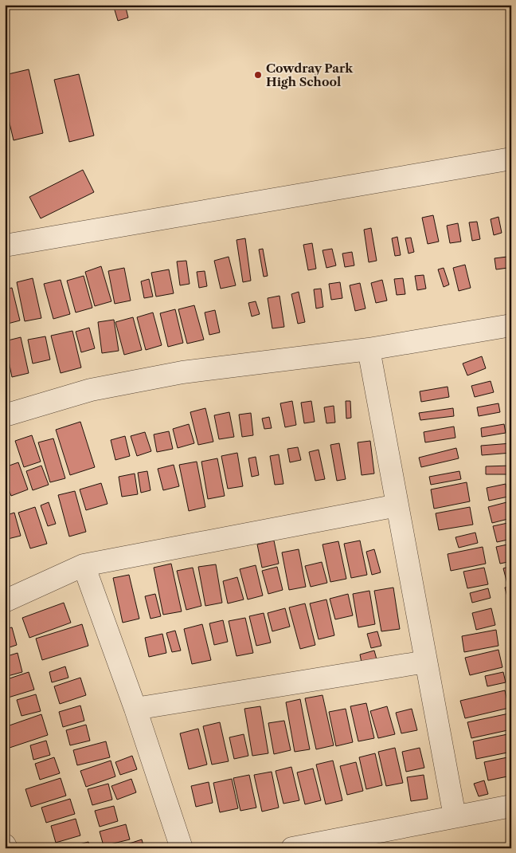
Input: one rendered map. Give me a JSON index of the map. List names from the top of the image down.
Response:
{
  "places": ["Cowdray Park High School"]
}
